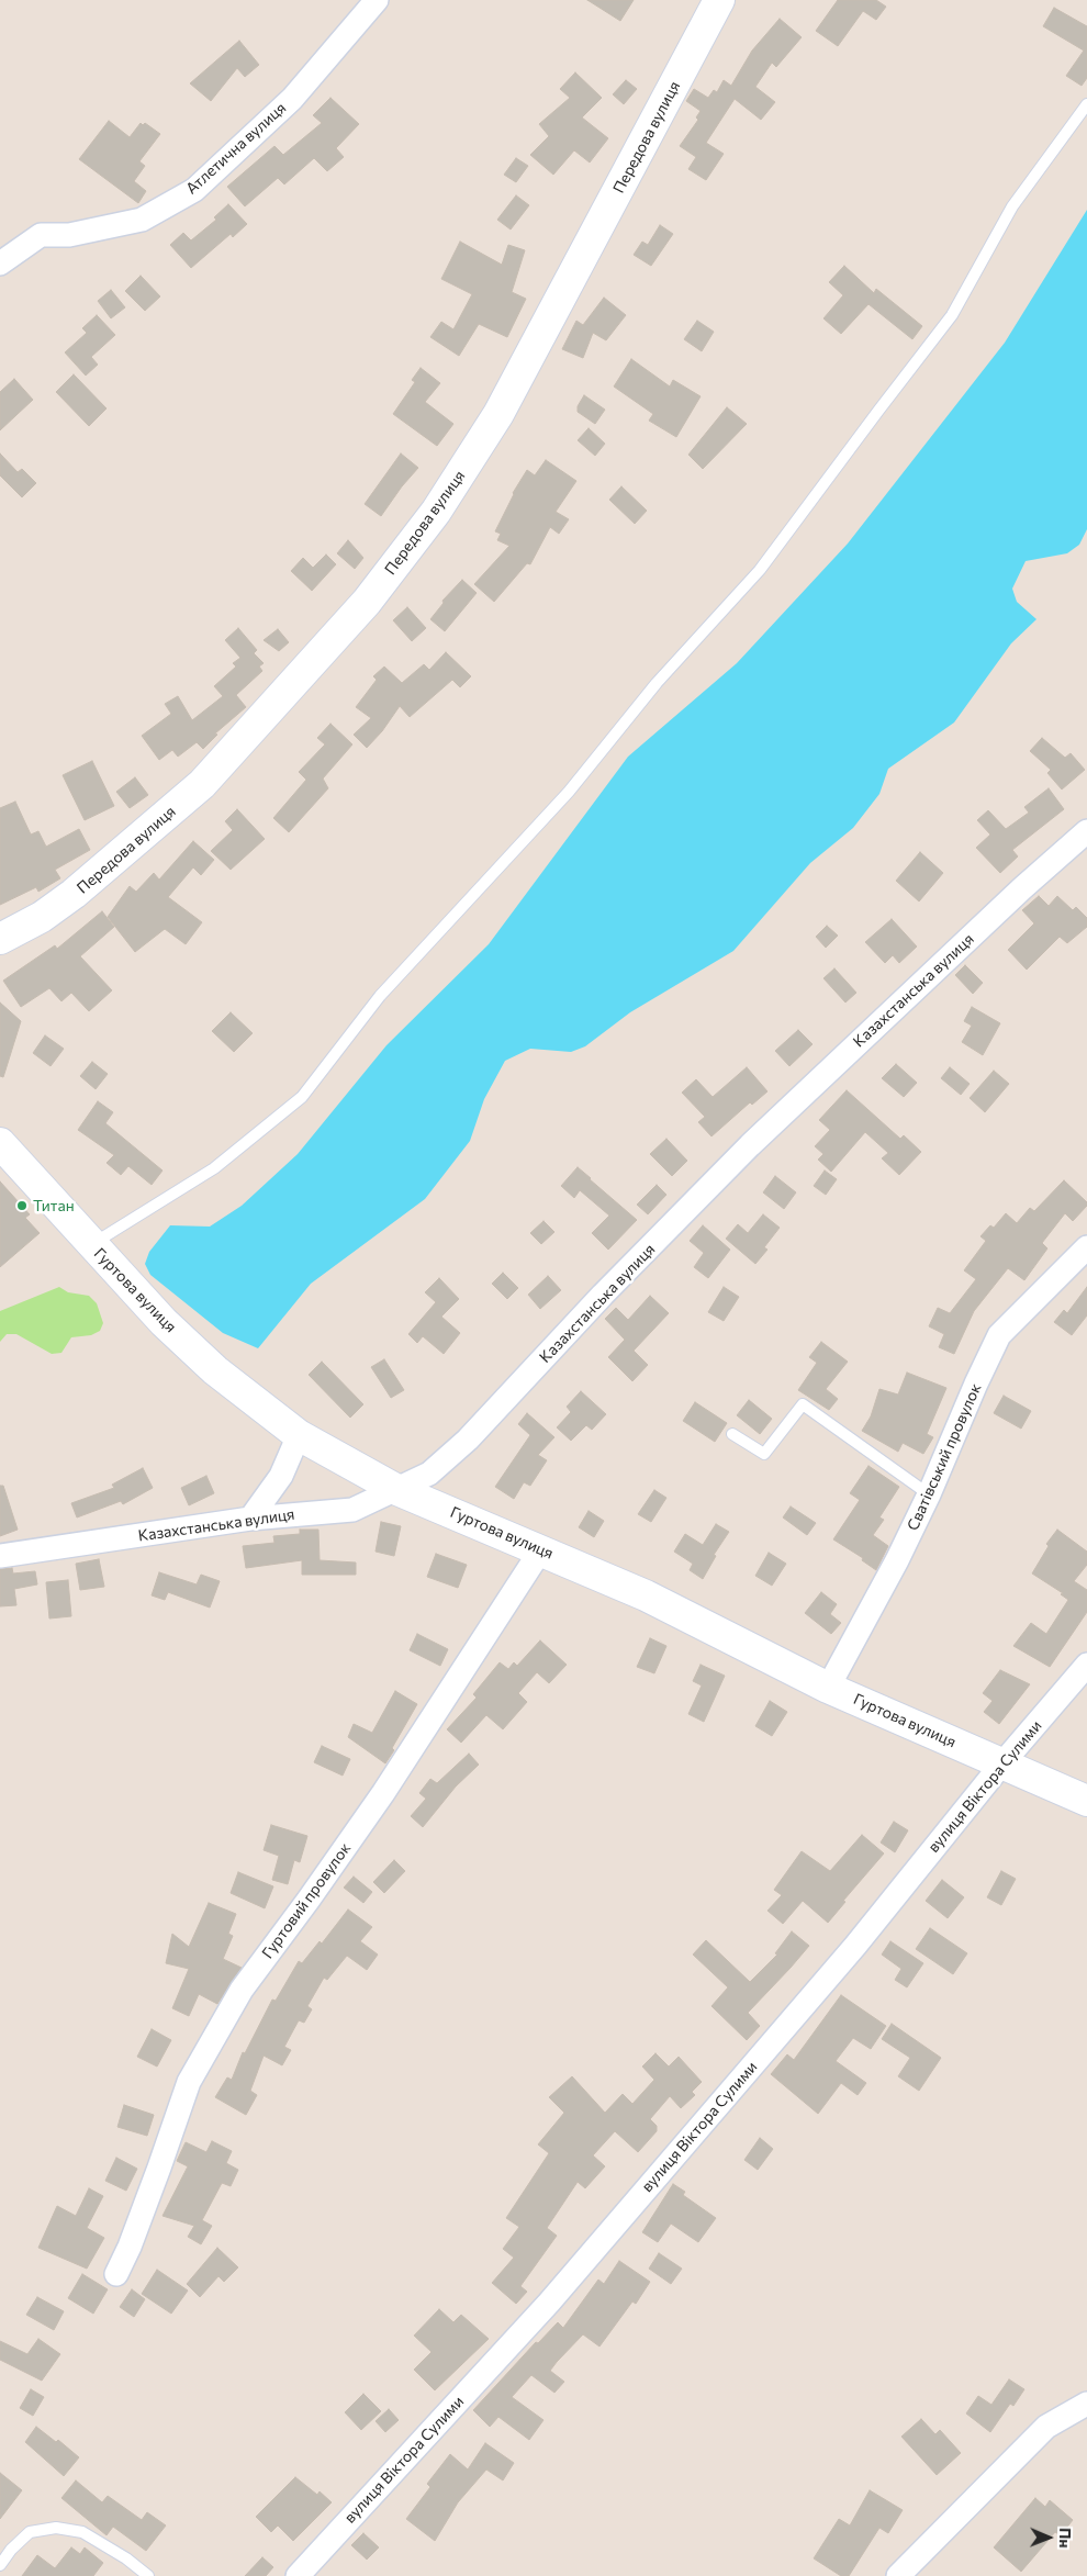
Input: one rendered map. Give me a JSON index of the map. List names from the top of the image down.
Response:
{
  "streets": {
    "street": [
      "Передова вулиця",
      "Атлетична вулиця",
      "Казахстанська вулиця",
      "Гуртова вулиця",
      "Сватівський провулок",
      "вулиця Віктора Сулими",
      "Гуртовий провулок"
    ]
  },
  "crossings": [
    ["Казахстанська вулиця", "Гуртова вулиця"],
    ["Гуртова вулиця", "Сватівський провулок"],
    ["Гуртова вулиця", "вулиця Віктора Сулими"],
    ["Гуртова вулиця", "Гуртовий провулок"]
  ],
  "places": ["Титан"],
  "north": "right"
}
